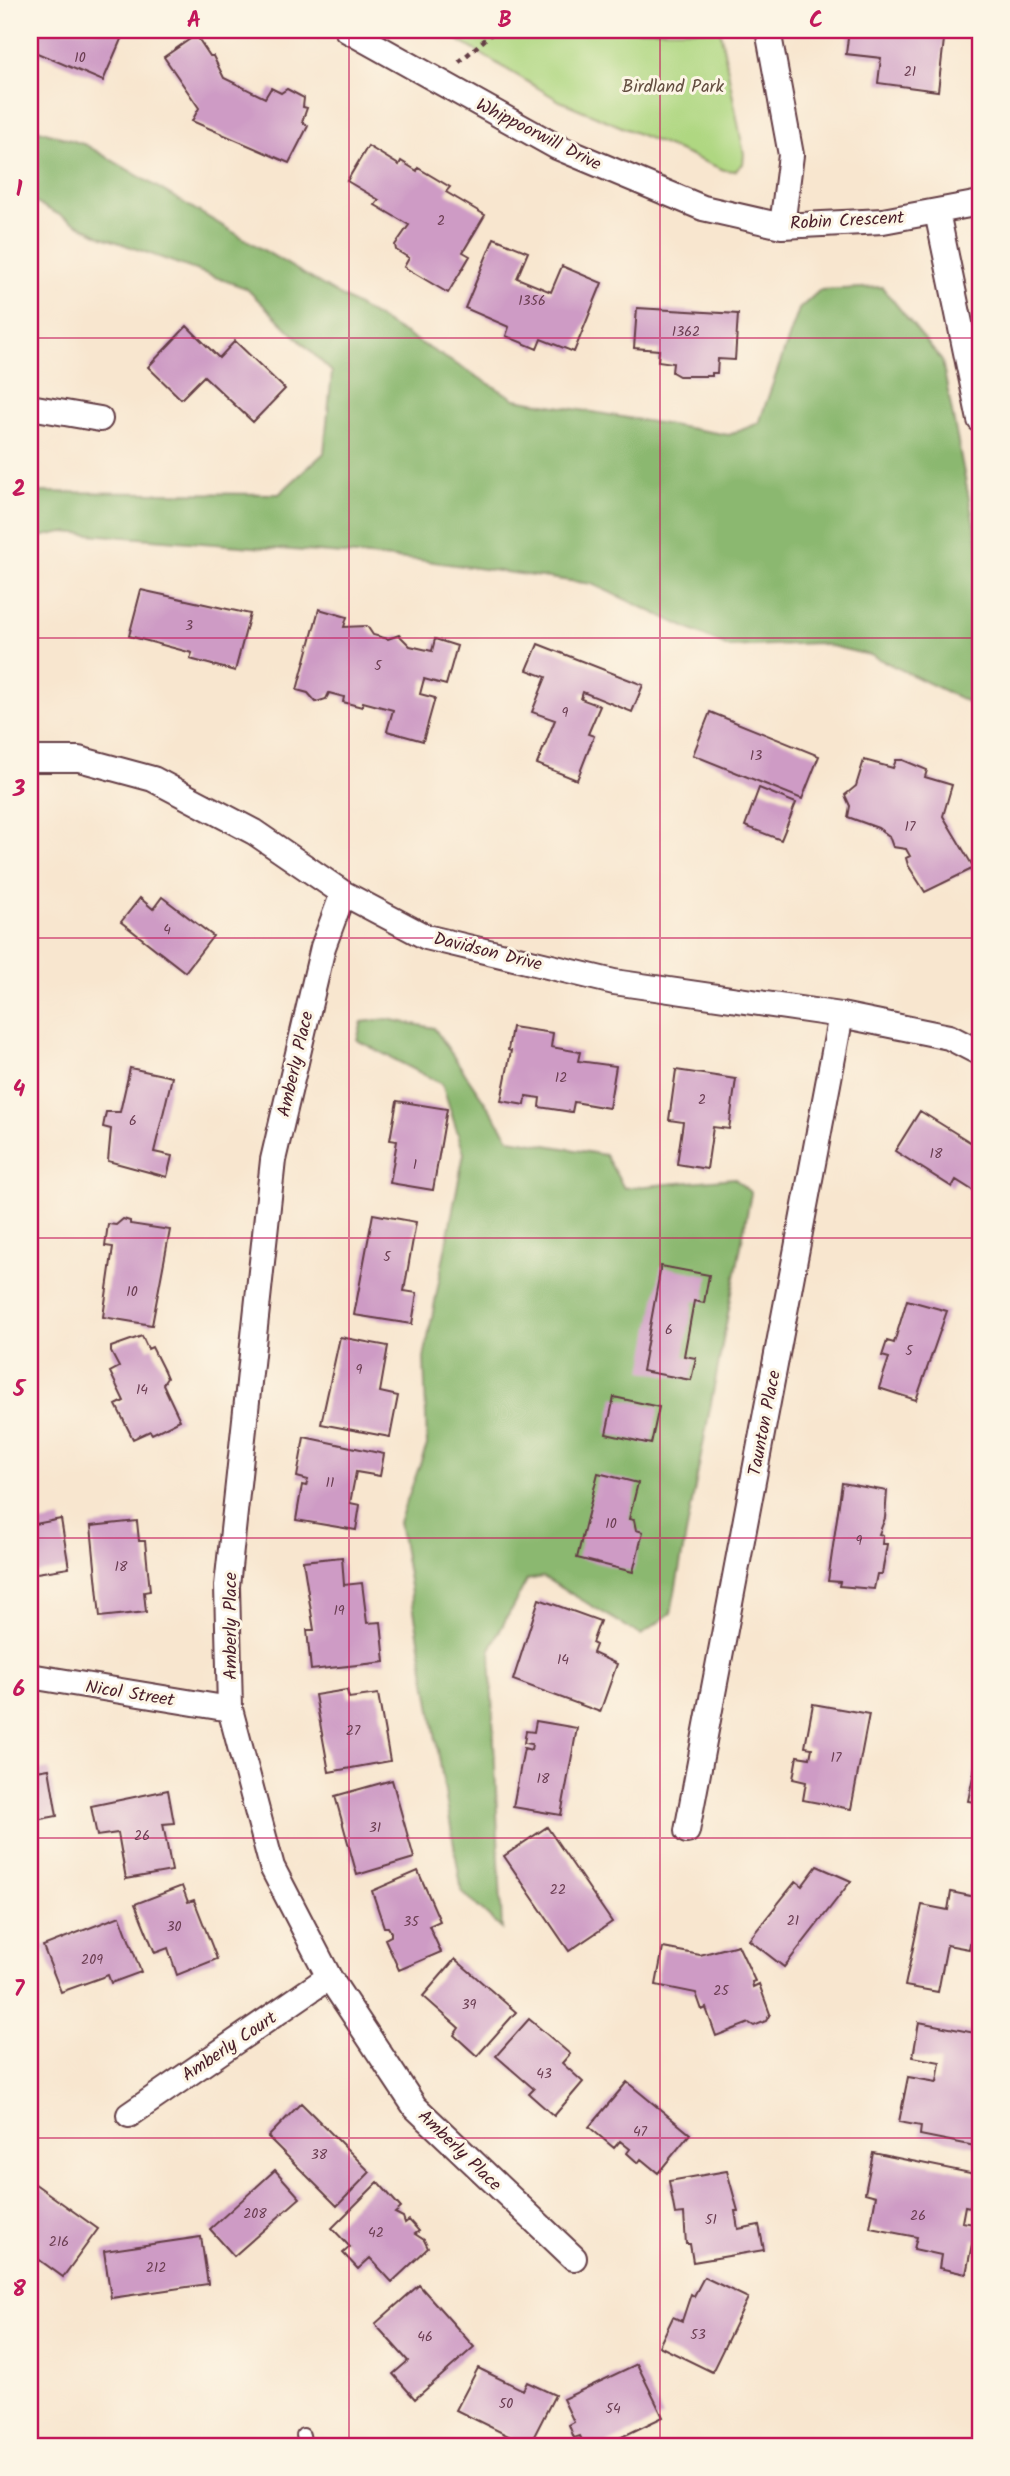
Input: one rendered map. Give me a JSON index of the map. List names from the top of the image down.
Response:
{
  "streets": {
    "street": [
      "Whippoorwill Drive",
      "Robin Crescent",
      "Davidson Drive",
      "Amberly Place",
      "Taunton Place",
      "Nicol Street",
      "Amberly Court"
    ]
  },
  "crossings": [
    ["Whippoorwill Drive", "Robin Crescent"],
    ["Davidson Drive", "Amberly Place"],
    ["Davidson Drive", "Taunton Place"],
    ["Amberly Place", "Nicol Street"],
    ["Amberly Place", "Amberly Court"]
  ],
  "parks": ["Birdland Park"],
  "house_numbers": [
    "10",
    "21",
    "2",
    "1356",
    "1362",
    "3",
    "5",
    "9",
    "13",
    "17",
    "4",
    "12",
    "2",
    "6",
    "18",
    "1",
    "5",
    "10",
    "6",
    "5",
    "9",
    "14",
    "11",
    "10",
    "9",
    "18",
    "19",
    "14",
    "27",
    "17",
    "18",
    "31",
    "26",
    "22",
    "21",
    "35",
    "30",
    "209",
    "25",
    "39",
    "43",
    "47",
    "38",
    "208",
    "26",
    "51",
    "42",
    "216",
    "212",
    "53",
    "46",
    "50",
    "54"
  ],
  "grid": {
    "columns": ["A", "B", "C"],
    "rows": [
      "1",
      "2",
      "3",
      "4",
      "5",
      "6",
      "7",
      "8"
    ]
  }
}
